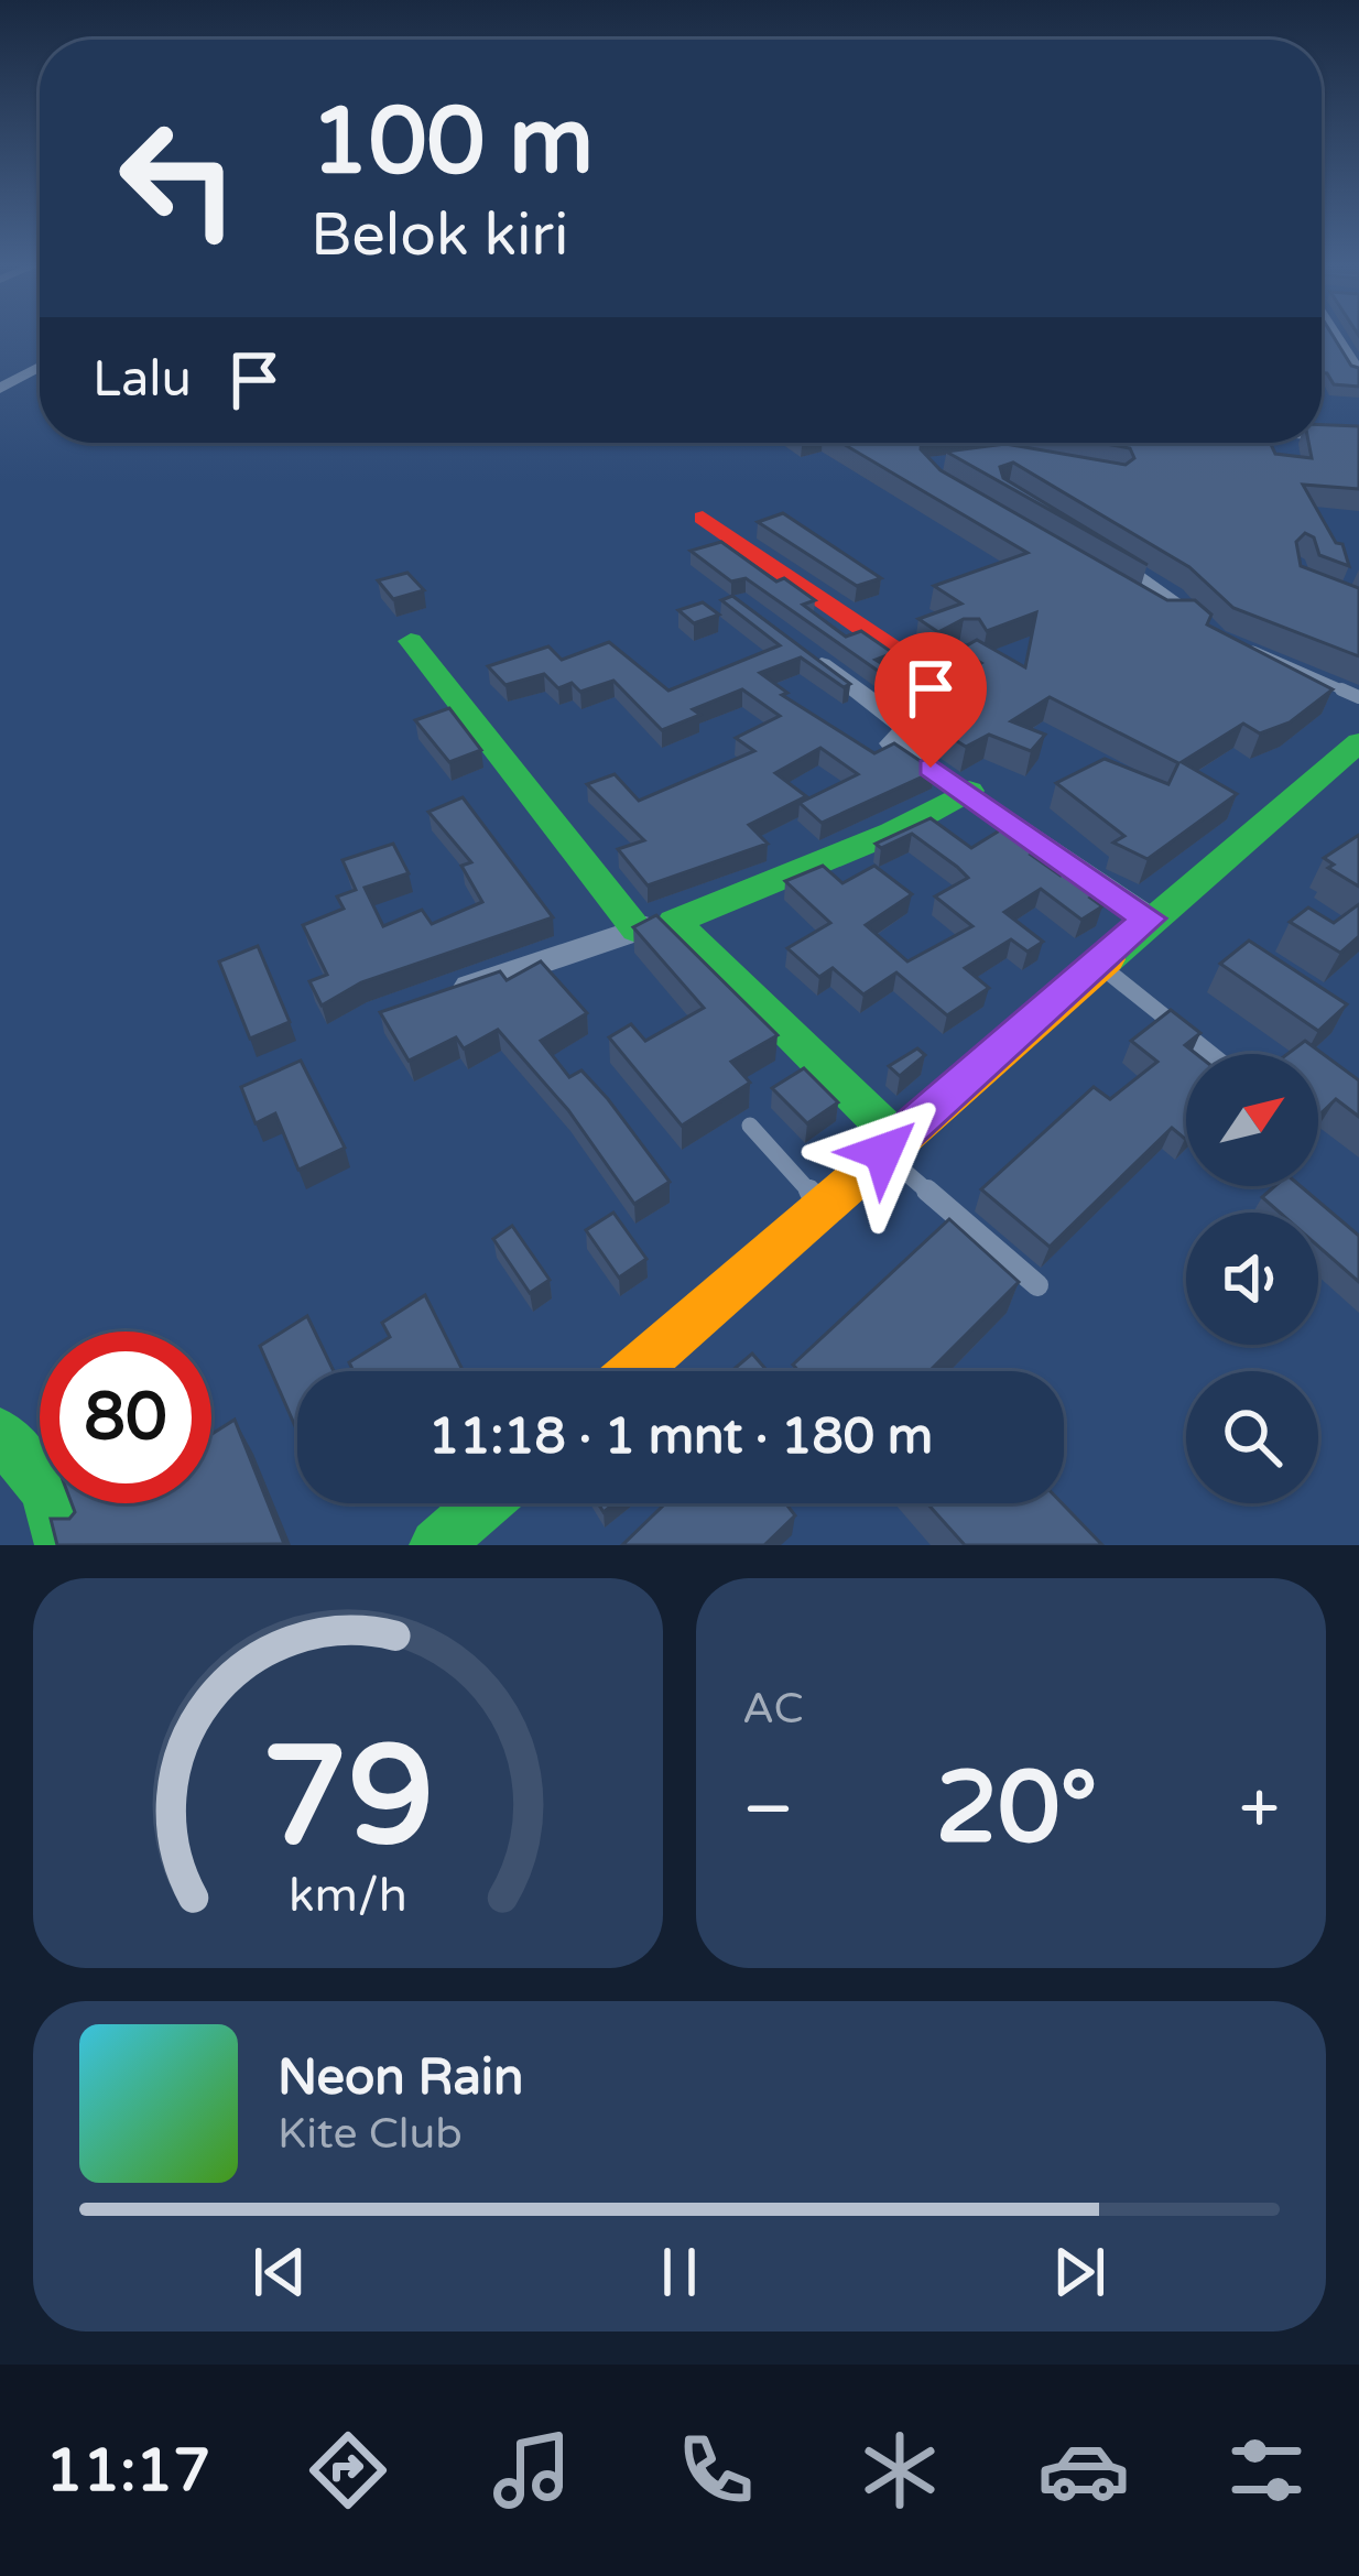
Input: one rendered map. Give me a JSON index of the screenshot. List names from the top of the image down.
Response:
{
  "north": "top right",
  "page": {
    "turn": ["100 m", "Belok kiri"],
    "then": "Lalu",
    "limit": "80",
    "trip": "11:18 · 1 mnt · 180 m",
    "tile": "AC",
    "heat": ["−", "20°", "+"],
    "song": ["Neon Rain", "Kite Club"],
    "tabs": "11:17",
    "gauge": ["79", "km/h"]
  }
}
